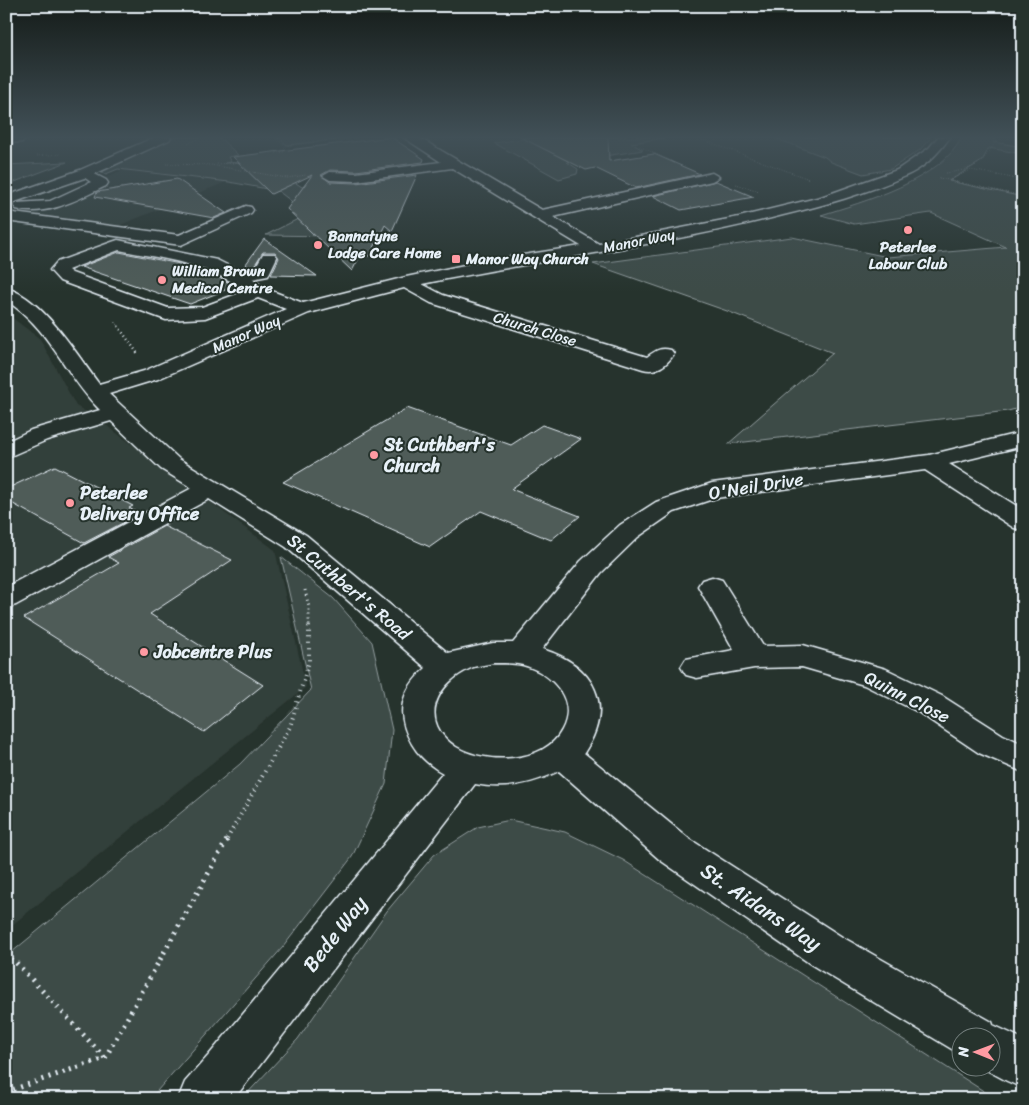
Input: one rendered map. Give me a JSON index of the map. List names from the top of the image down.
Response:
{
  "streets": {
    "street": [
      "Manor Way",
      "Church Close",
      "O'Neil Drive",
      "St Cuthbert's Road",
      "Quinn Close",
      "St. Aidans Way",
      "Bede Way"
    ]
  },
  "crossings": [
    ["Manor Way", "Church Close"],
    ["Manor Way", "St Cuthbert's Road"],
    ["O'Neil Drive", "St Cuthbert's Road"],
    ["O'Neil Drive", "St. Aidans Way"],
    ["O'Neil Drive", "Bede Way"],
    ["St Cuthbert's Road", "St. Aidans Way"],
    ["St Cuthbert's Road", "Bede Way"],
    ["St. Aidans Way", "Bede Way"]
  ],
  "places": {
    "other": [
      "Peterlee Labour Club",
      "Bannatyne Lodge Care Home",
      "William Brown Medical Centre",
      "St Cuthbert's Church",
      "Peterlee Delivery Office",
      "Jobcentre Plus"
    ],
    "transit": ["Manor Way Church"]
  },
  "north": "left"
}
